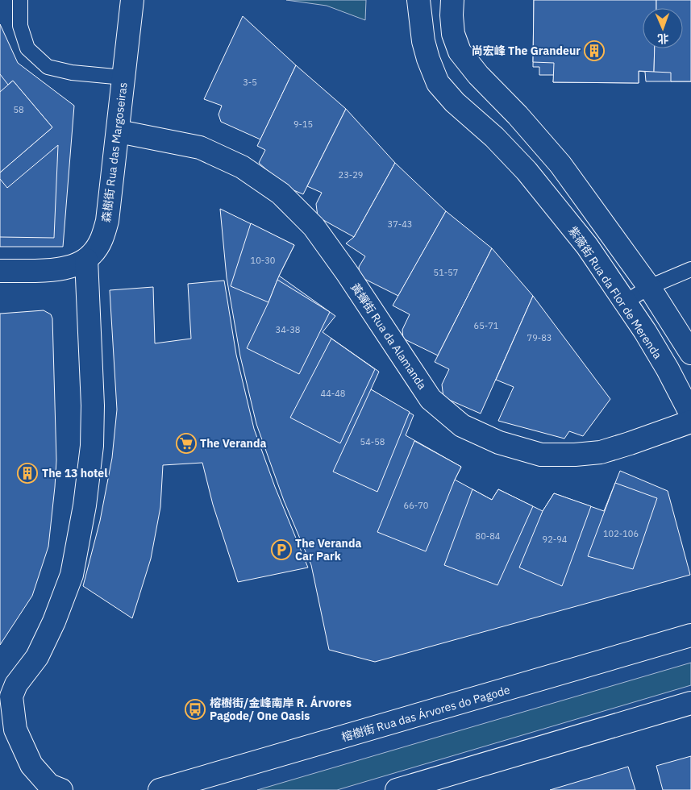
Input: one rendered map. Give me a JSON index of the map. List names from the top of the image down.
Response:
{
  "streets": {
    "street": [
      "森樹街 Rua das Margoseiras",
      "紫薇街 Rua da Flor de Merenda",
      "黃蟬街 Rua da Alamanda",
      "榕樹街 Rua das Árvores do Pagode"
    ]
  },
  "crossings": [
    ["森樹街 Rua das Margoseiras", "黃蟬街 Rua da Alamanda"]
  ],
  "places": {
    "building": ["尚宏峰 The Grandeur", "The 13 hotel"],
    "supermarket": ["The Veranda"],
    "parking": ["The Veranda Car Park"],
    "bus stop": ["榕樹街/金峰南岸 R. Árvores Pagode/ One Oasis"]
  },
  "house_numbers": [
    "3-5",
    "58",
    "9-15",
    "23-29",
    "37-43",
    "10-30",
    "51-57",
    "65-71",
    "34-38",
    "79-83",
    "44-48",
    "54-58",
    "66-70",
    "102-106",
    "80-84",
    "92-94"
  ],
  "north": "bottom"
}
